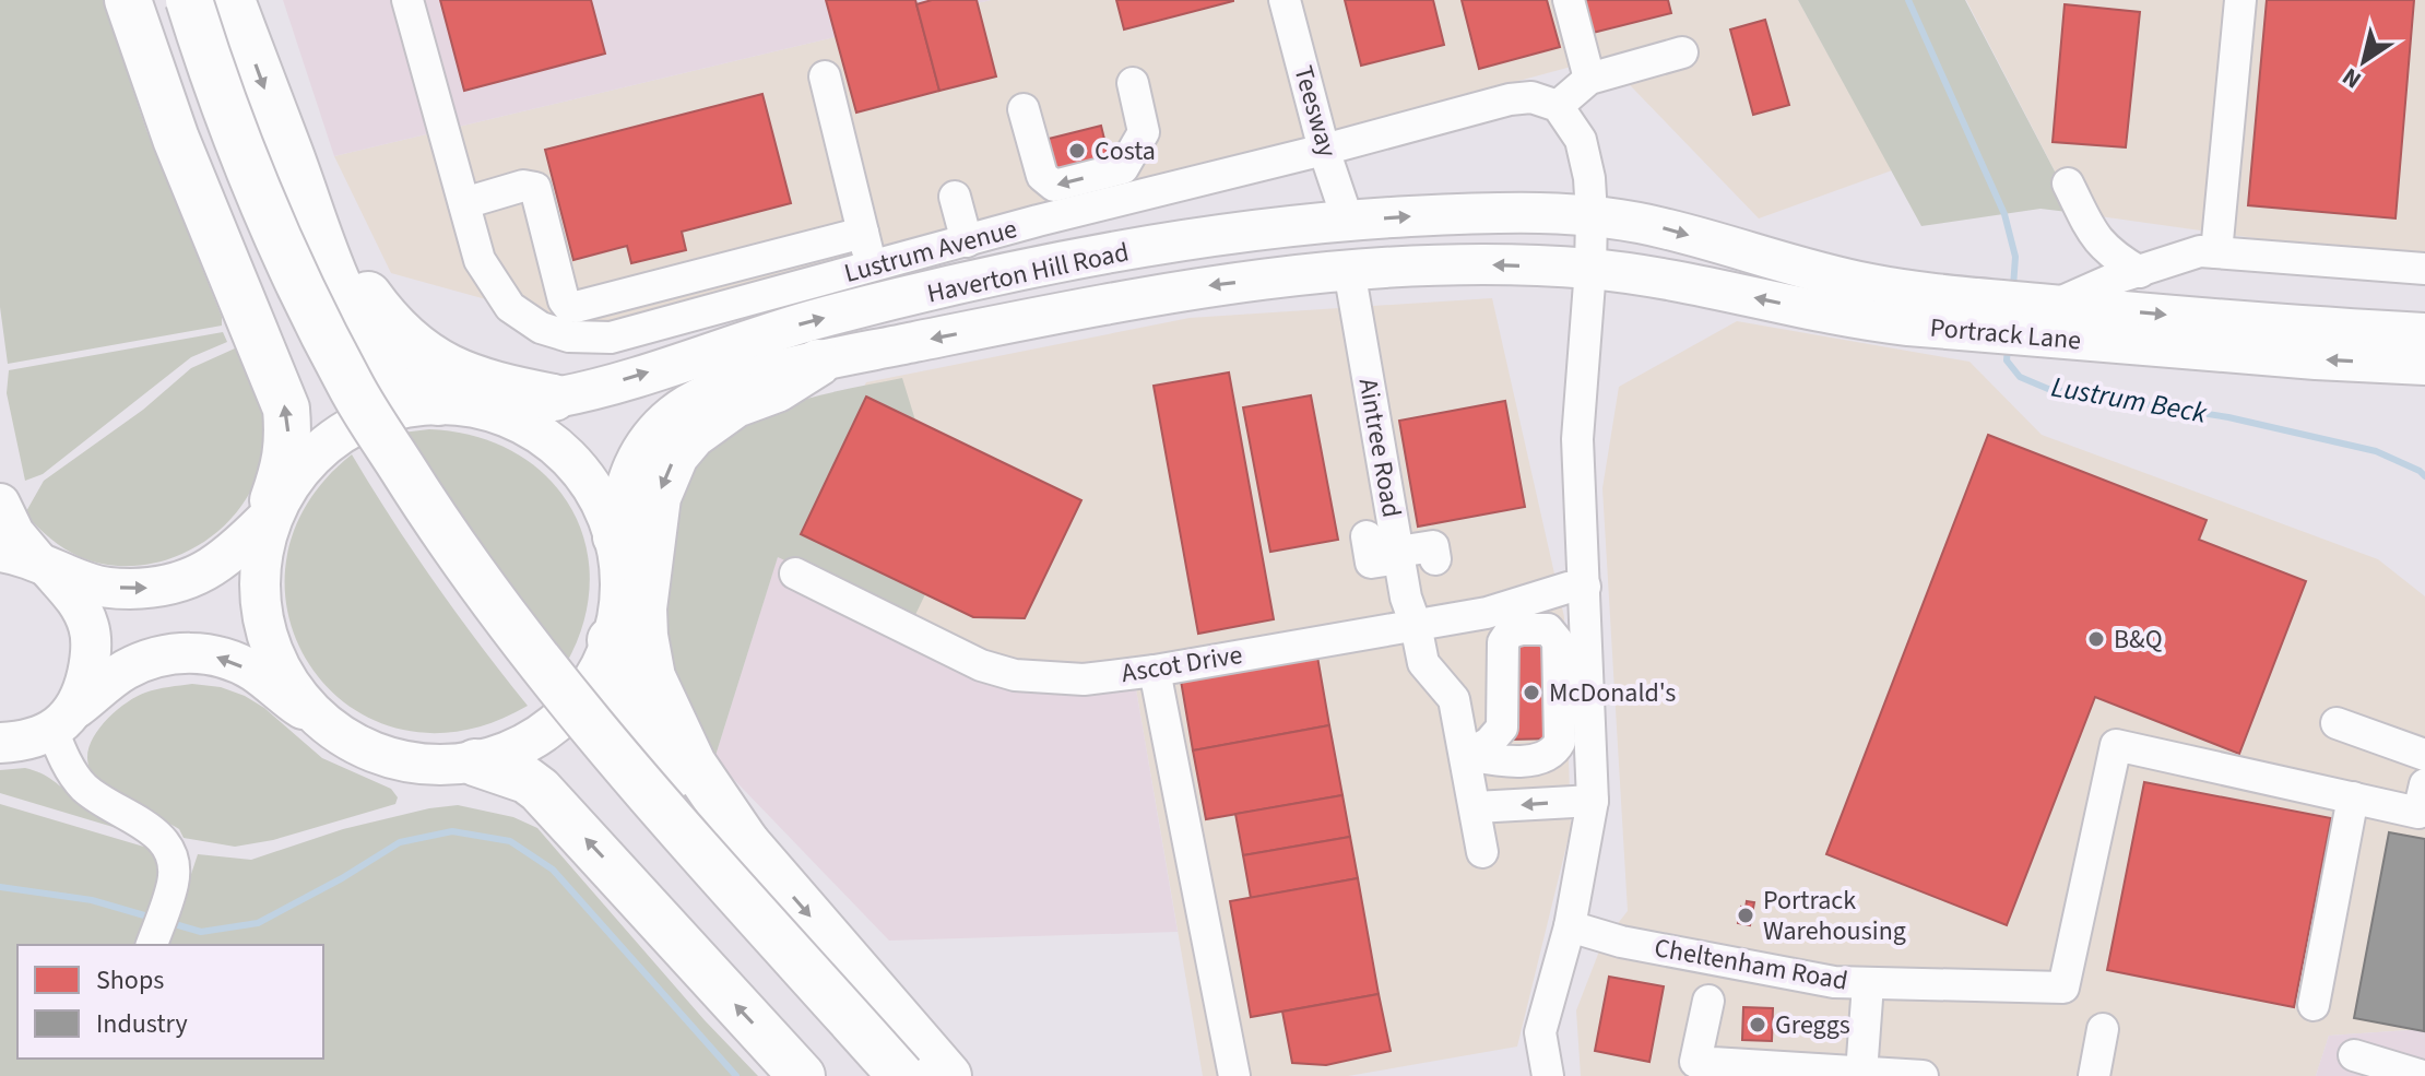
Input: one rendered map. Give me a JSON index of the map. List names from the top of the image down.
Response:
{
  "streets": {
    "main road": ["Haverton Hill Road", "Portrack Lane"],
    "street": [
      "Teesway",
      "Lustrum Avenue",
      "Aintree Road",
      "Ascot Drive",
      "Cheltenham Road"
    ]
  },
  "crossings": [
    ["Teesway", "Lustrum Avenue"],
    ["Teesway", "Haverton Hill Road"],
    ["Haverton Hill Road", "Portrack Lane"],
    ["Haverton Hill Road", "Aintree Road"],
    ["Aintree Road", "Ascot Drive"]
  ],
  "water": ["Lustrum Beck"],
  "places": [
    "Costa",
    "B&Q",
    "McDonald's",
    "Portrack Warehousing",
    "Greggs"
  ],
  "legend": ["Shops", "Industry"],
  "north": "bottom left"
}
